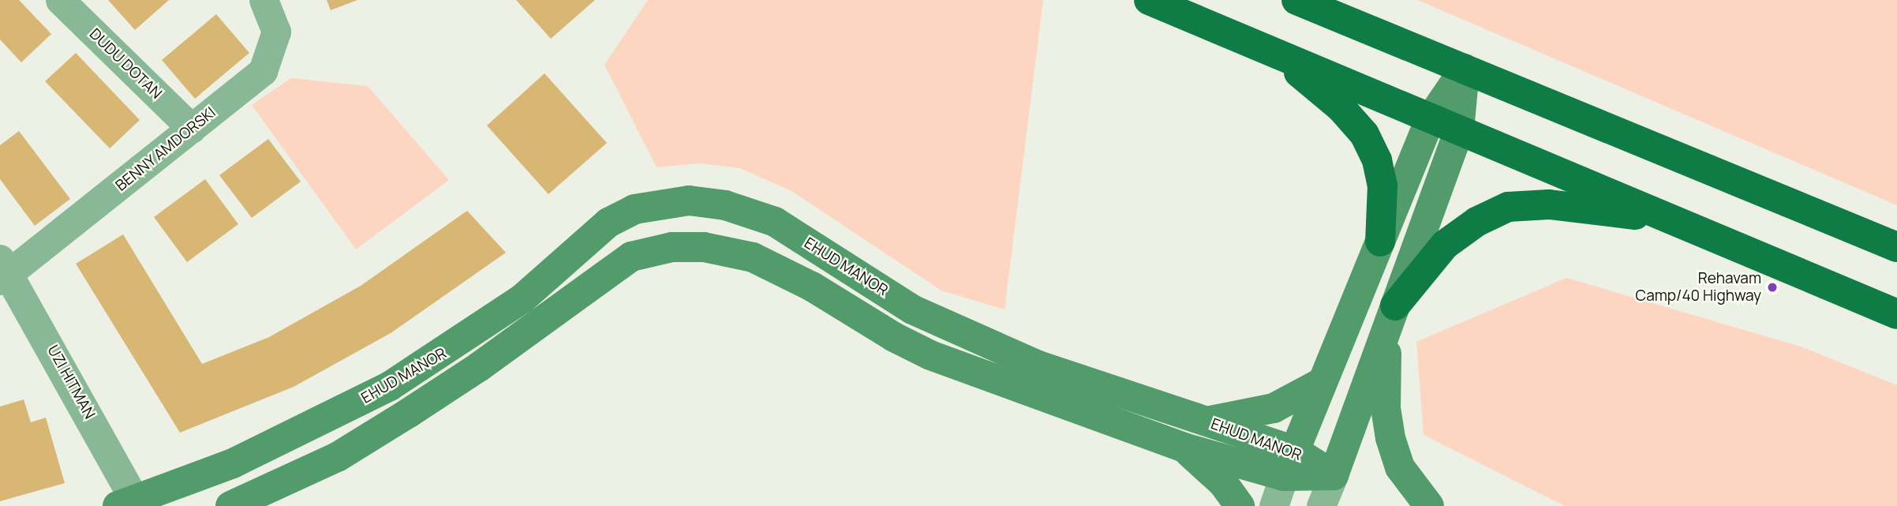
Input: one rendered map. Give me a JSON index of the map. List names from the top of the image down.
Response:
{
  "streets": {
    "main road": ["EHUD MANOR"],
    "street": ["DUDU DOTAN", "BENNY AMDORSKI", "UZI HITMAN"]
  },
  "crossings": [
    ["DUDU DOTAN", "BENNY AMDORSKI"],
    ["BENNY AMDORSKI", "UZI HITMAN"],
    ["EHUD MANOR", "UZI HITMAN"]
  ],
  "places": ["Rehavam Camp/40 Highway"]
}
